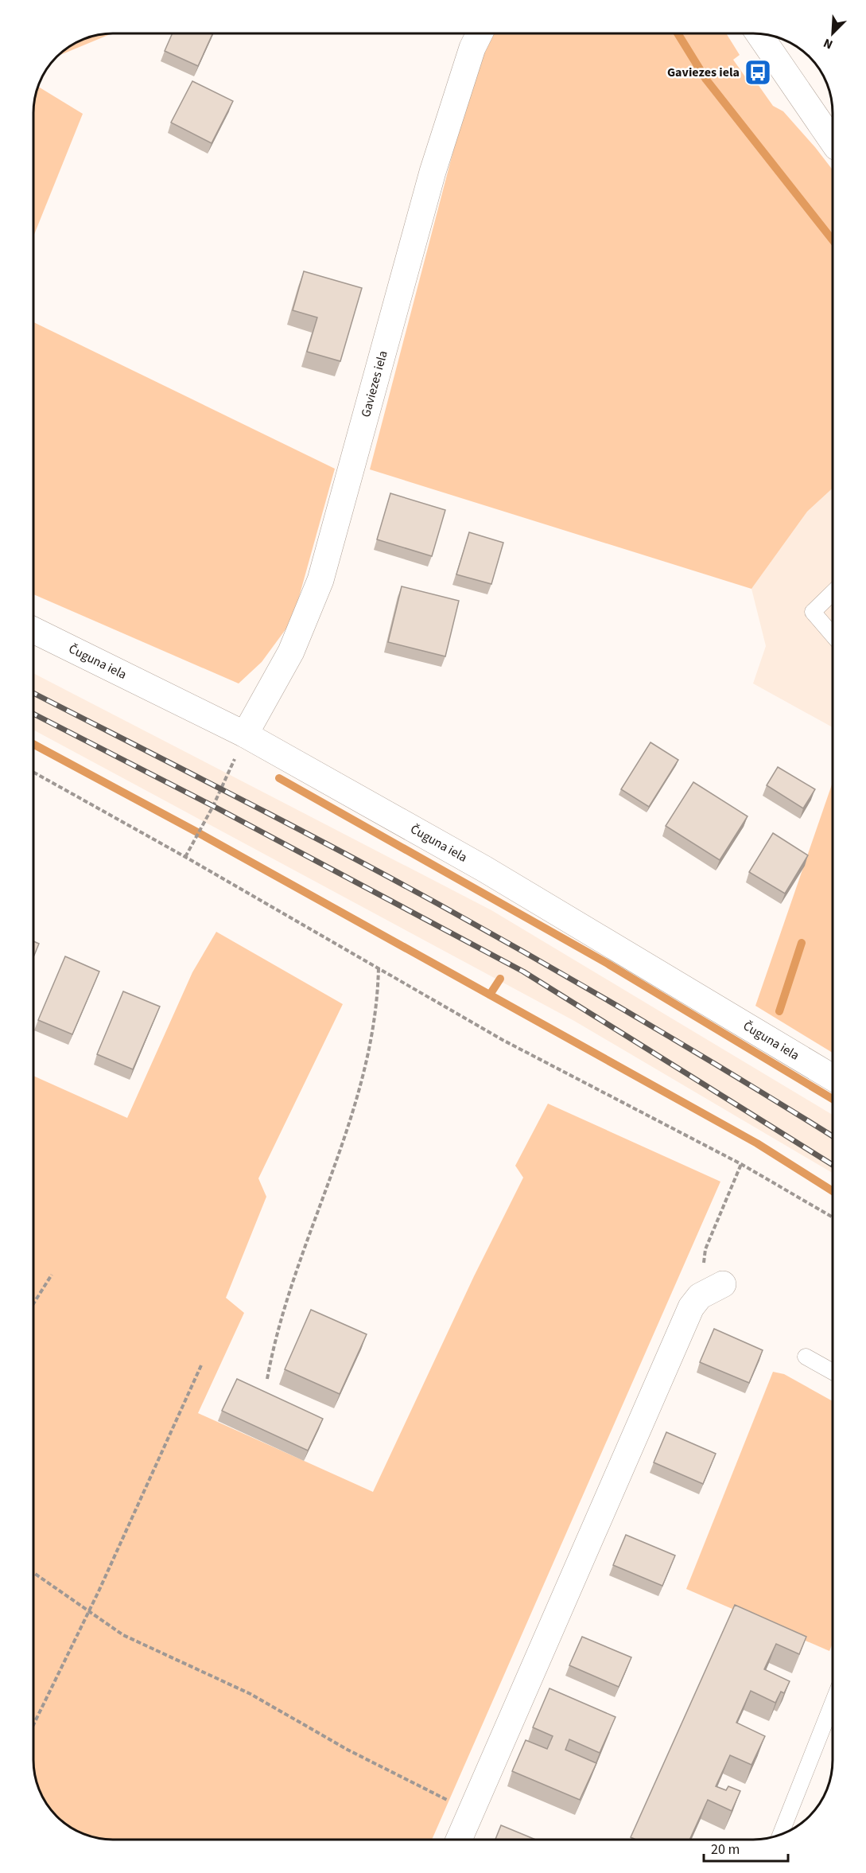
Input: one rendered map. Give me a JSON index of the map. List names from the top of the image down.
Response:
{
  "streets": {
    "street": ["Gaviezes iela", "Čuguna iela"]
  },
  "crossings": [
    ["Gaviezes iela", "Čuguna iela"]
  ],
  "places": {
    "bus stop": ["Gaviezes iela"]
  },
  "scale_bar": "20 m",
  "north": "bottom left"
}
